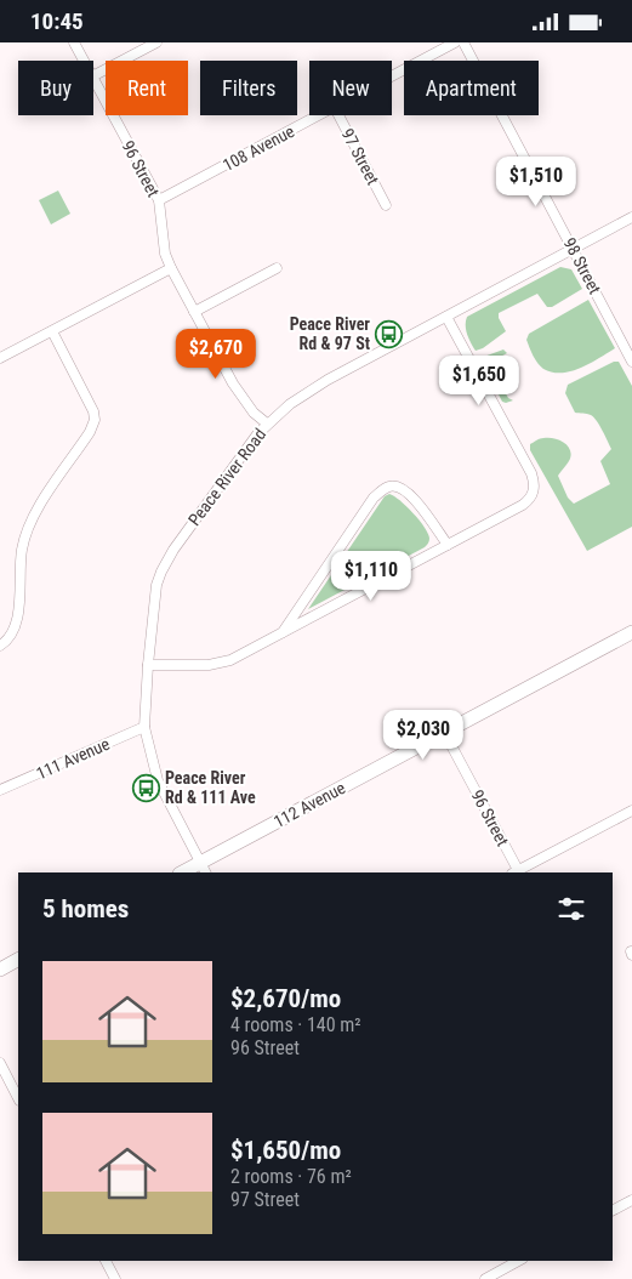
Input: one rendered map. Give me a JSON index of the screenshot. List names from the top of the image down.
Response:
{
  "streets": {
    "street": [
      "108 Avenue",
      "97 Street",
      "96 Street",
      "98 Street",
      "Peace River Road",
      "111 Avenue",
      "112 Avenue"
    ]
  },
  "crossings": [
    ["108 Avenue", "96 Street"],
    ["96 Street", "Peace River Road"],
    ["96 Street", "112 Avenue"],
    ["98 Street", "Peace River Road"],
    ["Peace River Road", "111 Avenue"],
    ["Peace River Road", "112 Avenue"]
  ],
  "places": {
    "bus stop": ["Peace River Rd & 97 St", "Peace River Rd & 111 Ave"]
  },
  "page": {
    "status": "10:45",
    "chip": [
      "Buy",
      "Rent",
      "Filters",
      "New",
      "Apartment"
    ],
    "price": [
      "$1,510",
      "$2,670",
      "$1,650",
      "$1,110",
      "$2,030"
    ],
    "heading": "5 homes",
    "list": [
      {
        "name": "$2,670/mo",
        "note": "4 rooms · 140 m² · 96 Street"
      },
      {
        "name": "$1,650/mo",
        "note": "2 rooms · 76 m² · 97 Street"
      }
    ]
  }
}
